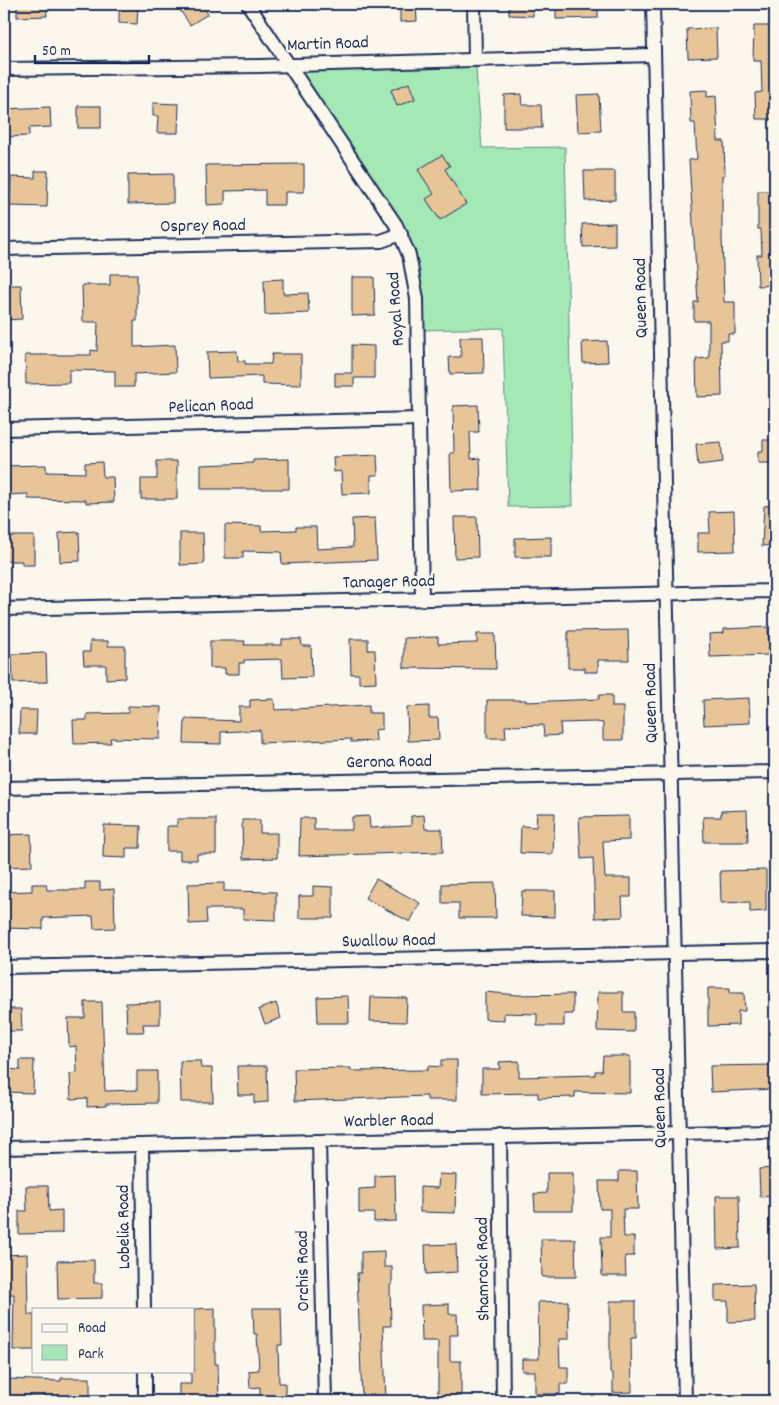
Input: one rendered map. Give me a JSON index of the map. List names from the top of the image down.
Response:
{
  "streets": {
    "street": [
      "Martin Road",
      "Osprey Road",
      "Queen Road",
      "Royal Road",
      "Pelican Road",
      "Tanager Road",
      "Gerona Road",
      "Swallow Road",
      "Warbler Road",
      "Lobelia Road",
      "Shamrock Road",
      "Orchis Road"
    ]
  },
  "crossings": [
    ["Martin Road", "Queen Road"],
    ["Martin Road", "Royal Road"],
    ["Osprey Road", "Royal Road"],
    ["Queen Road", "Tanager Road"],
    ["Queen Road", "Gerona Road"],
    ["Queen Road", "Swallow Road"],
    ["Queen Road", "Warbler Road"],
    ["Royal Road", "Pelican Road"],
    ["Royal Road", "Tanager Road"],
    ["Warbler Road", "Lobelia Road"],
    ["Warbler Road", "Shamrock Road"],
    ["Warbler Road", "Orchis Road"]
  ],
  "legend": ["Road", "Park"],
  "scale_bar": "50 m"
}
